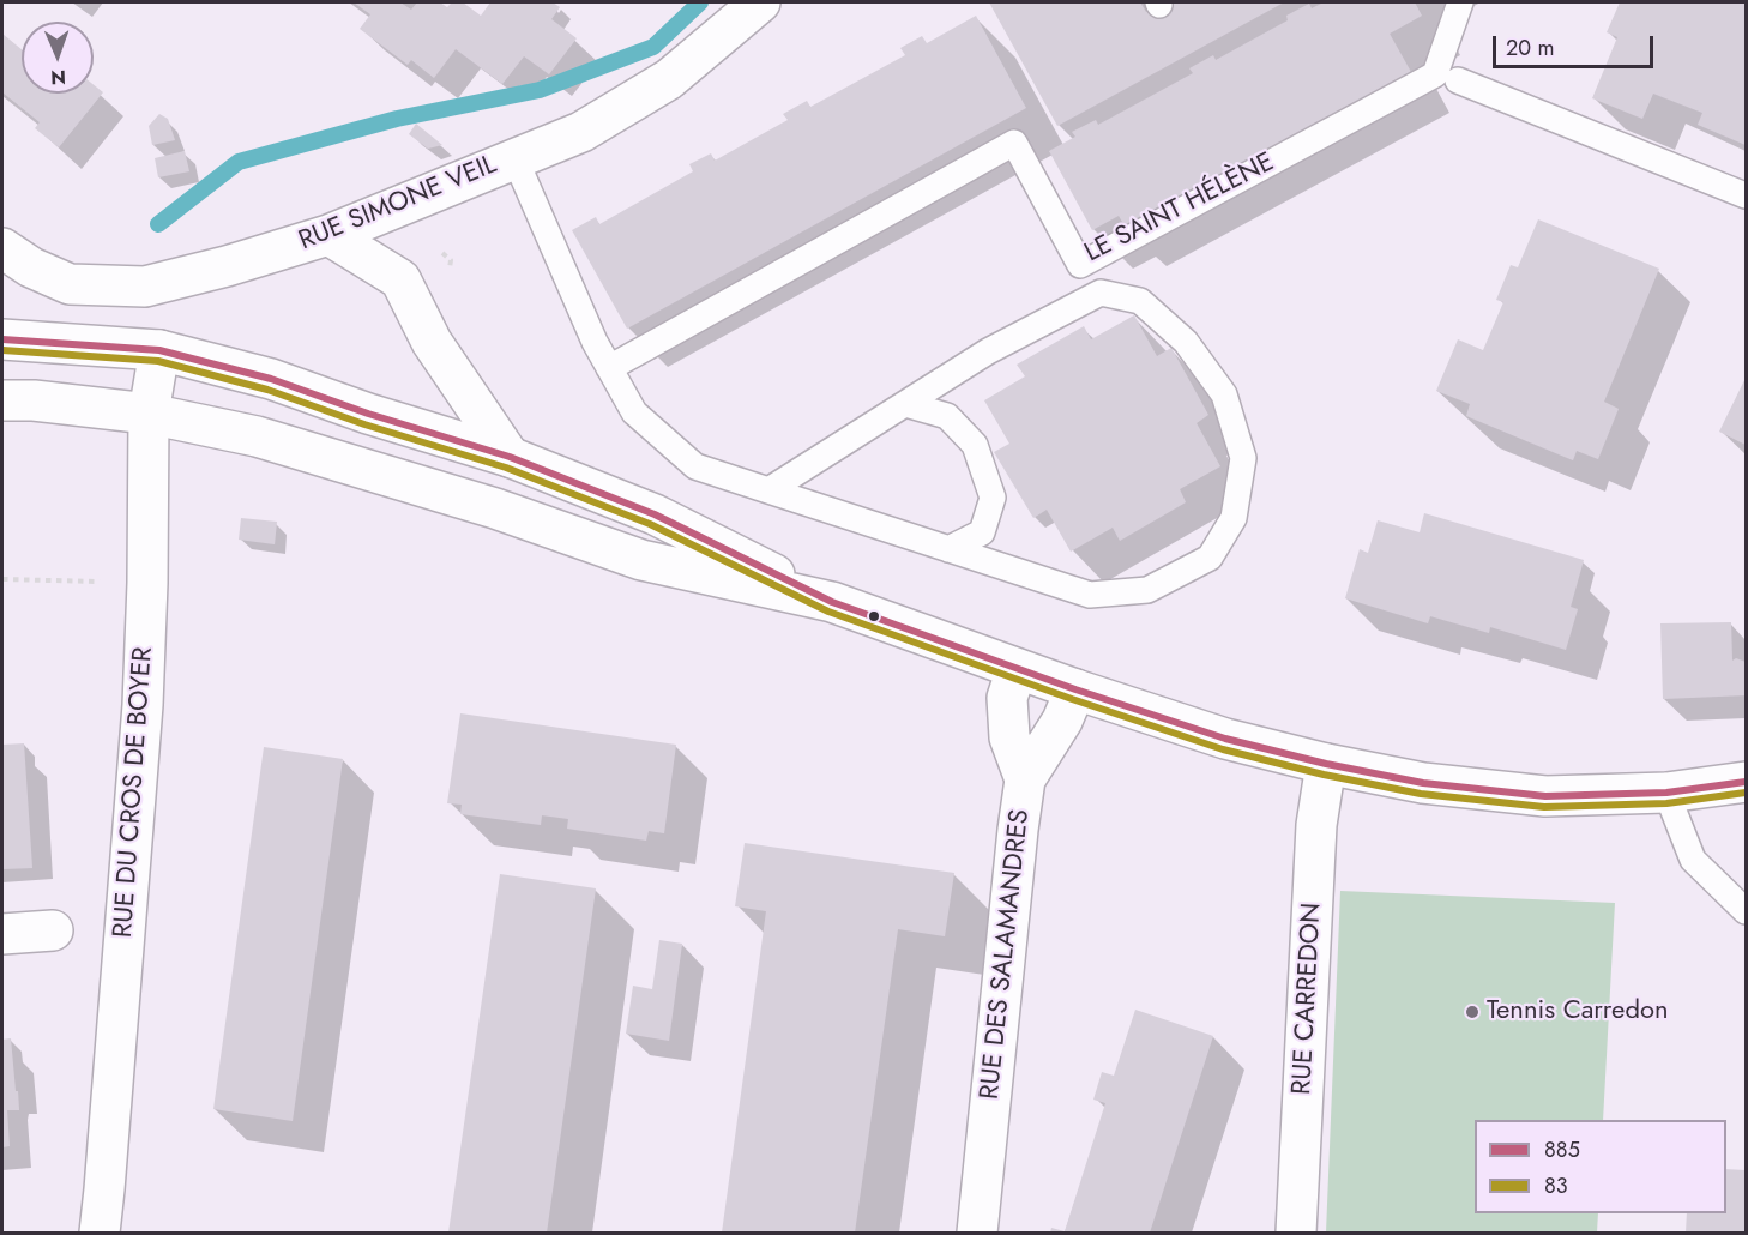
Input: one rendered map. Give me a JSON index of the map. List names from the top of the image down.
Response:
{
  "streets": {
    "street": [
      "RUE SIMONE VEIL",
      "RUE DU CROS DE BOYER",
      "RUE DES SALAMANDRES",
      "RUE CARREDON"
    ],
    "lane": ["LE SAINT HÉLÈNE"]
  },
  "crossings": [
    ["RUE SIMONE VEIL", "LE SAINT HÉLÈNE"]
  ],
  "places": ["Tennis Carredon"],
  "lines": ["transit line 885", "transit line 83"],
  "legend": ["885", "83"],
  "scale_bar": "20 m",
  "north": "bottom"
}
